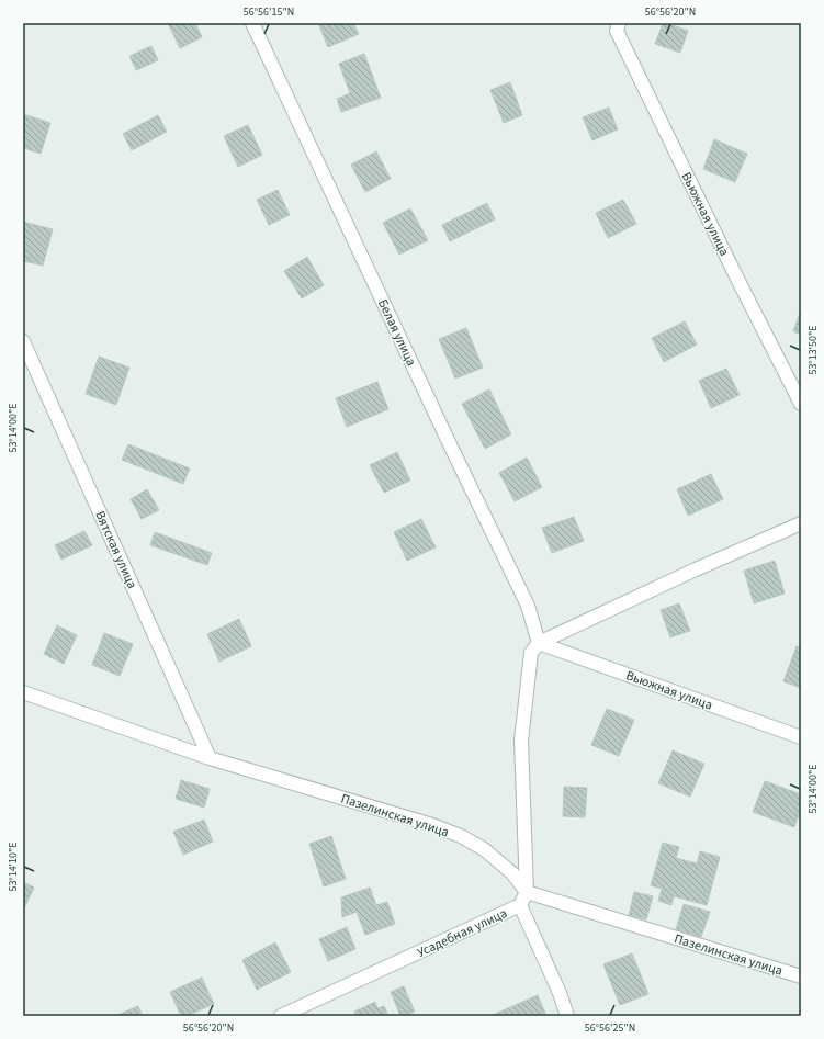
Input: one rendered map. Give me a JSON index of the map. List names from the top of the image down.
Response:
{
  "streets": {
    "street": [
      "Вьюжная улица",
      "Белая улица",
      "Вятская улица",
      "Пазелинская улица",
      "Усадебная улица"
    ]
  },
  "crossings": [
    ["Вьюжная улица", "Белая улица"],
    ["Вьюжная улица", "Усадебная улица"],
    ["Белая улица", "Усадебная улица"],
    ["Вятская улица", "Пазелинская улица"],
    ["Пазелинская улица", "Усадебная улица"]
  ],
  "coordinates": [
    "56°56'15\"N",
    "56°56'20\"N",
    "53°13'50\"E",
    "53°14'00\"E",
    "53°14'10\"E",
    "56°56'25\"N"
  ]
}
